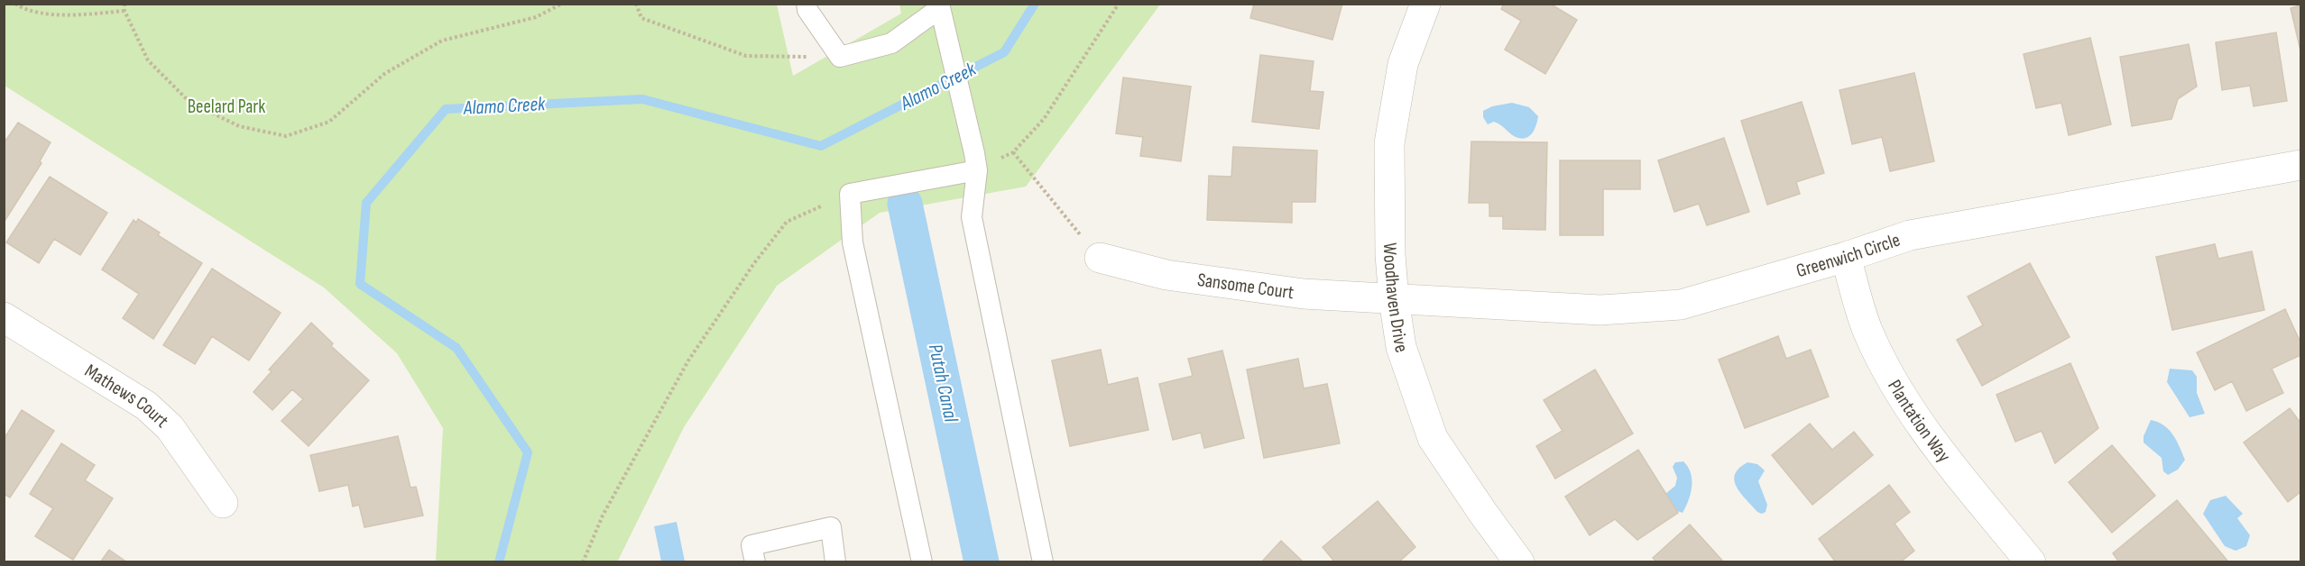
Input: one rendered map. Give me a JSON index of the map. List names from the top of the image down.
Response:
{
  "streets": {
    "street": [
      "Greenwich Circle",
      "Sansome Court",
      "Woodhaven Drive",
      "Mathews Court",
      "Plantation Way"
    ]
  },
  "crossings": [
    ["Greenwich Circle", "Sansome Court"],
    ["Greenwich Circle", "Woodhaven Drive"],
    ["Greenwich Circle", "Plantation Way"],
    ["Sansome Court", "Woodhaven Drive"]
  ],
  "water": ["Alamo Creek", "Putah Canal"],
  "parks": ["Beelard Park"]
}
